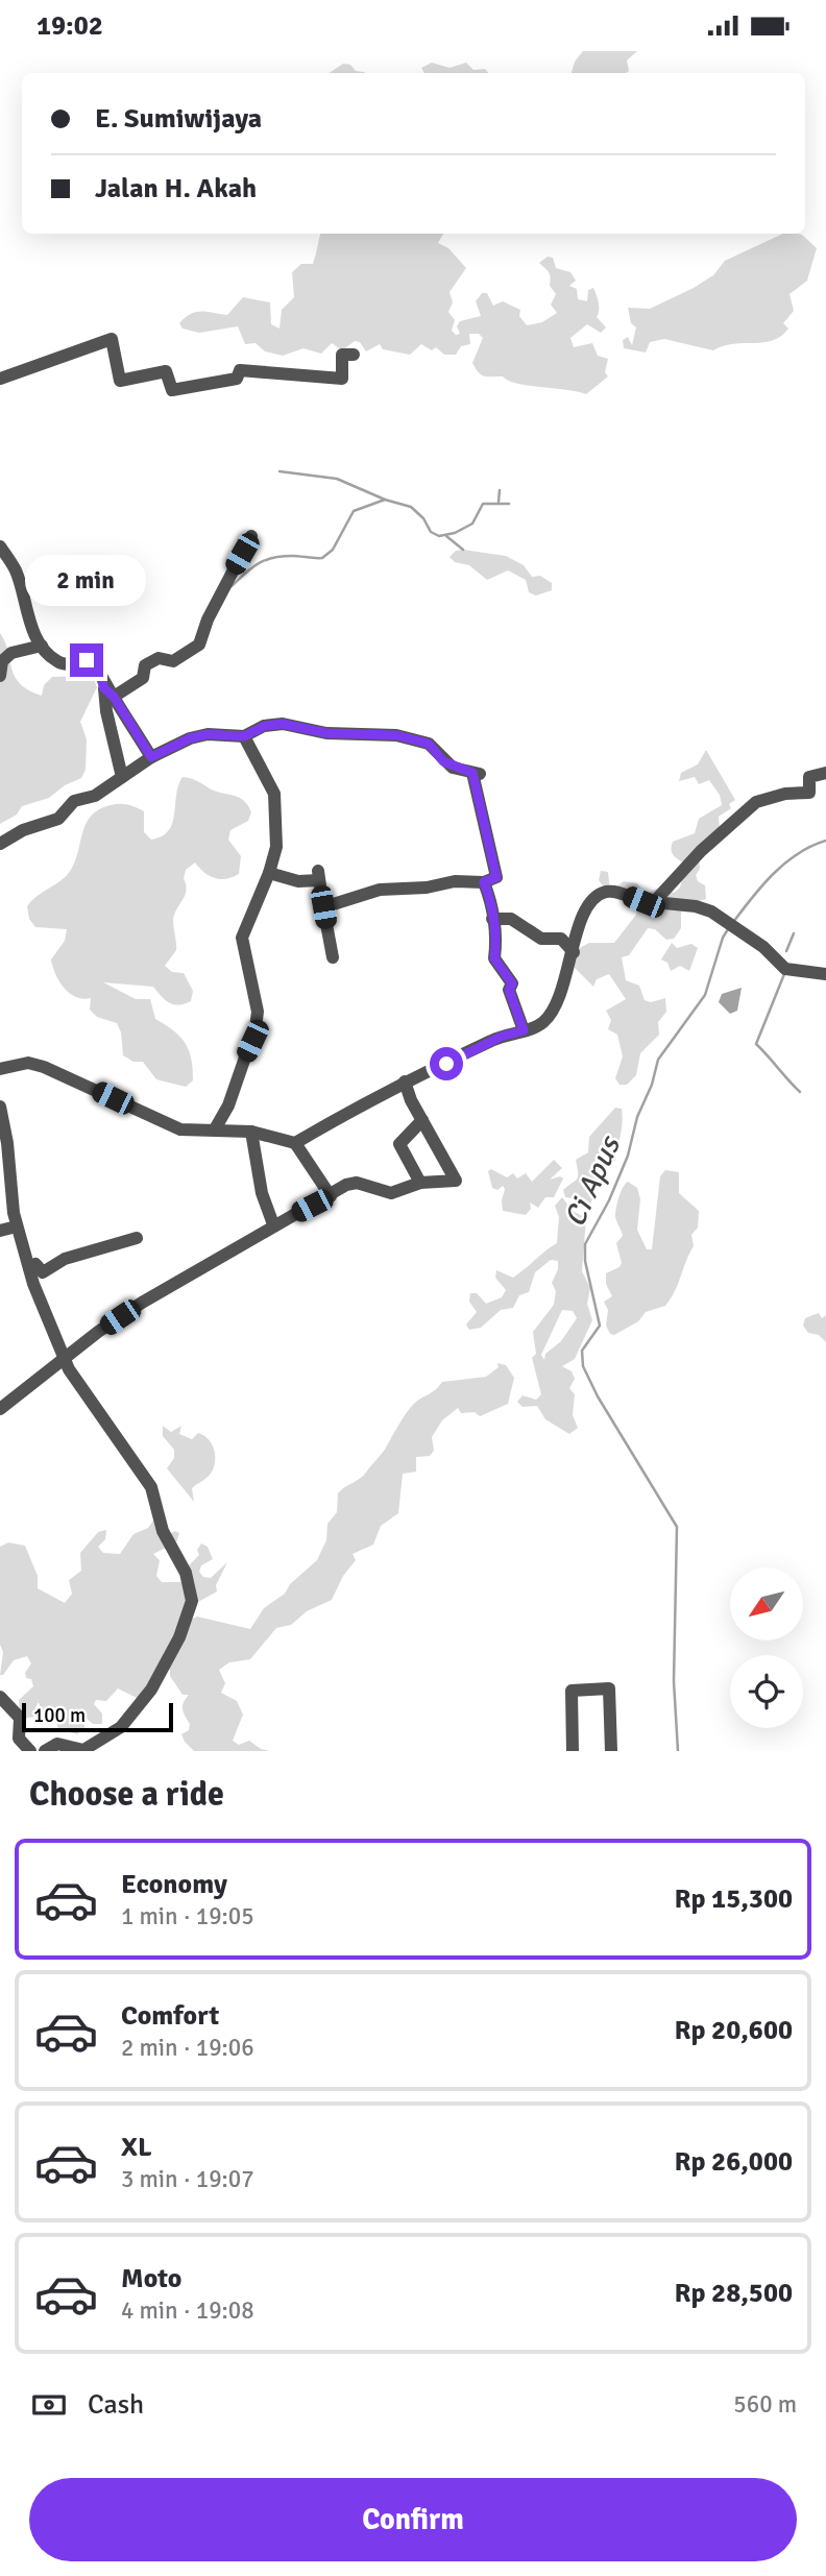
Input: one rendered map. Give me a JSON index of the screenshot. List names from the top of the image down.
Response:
{
  "water": ["Ci Apus"],
  "scale_bar": "100 m",
  "north": "bottom left",
  "page": {
    "status": "19:02",
    "banner": ["E. Sumiwijaya", "Jalan H. Akah"],
    "bubble": "2 min",
    "scale": "100 m",
    "heading": "Choose a ride",
    "list": [
      {
        "name": "Economy",
        "note": "1 min · 19:05",
        "value": "Rp 15,300"
      },
      {
        "name": "Comfort",
        "note": "2 min · 19:06",
        "value": "Rp 20,600"
      },
      {
        "name": "XL",
        "note": "3 min · 19:07",
        "value": "Rp 26,000"
      },
      {
        "name": "Moto",
        "note": "4 min · 19:08",
        "value": "Rp 28,500"
      }
    ],
    "pay": ["Cash", "560 m"],
    "buttons": "Confirm"
  }
}
